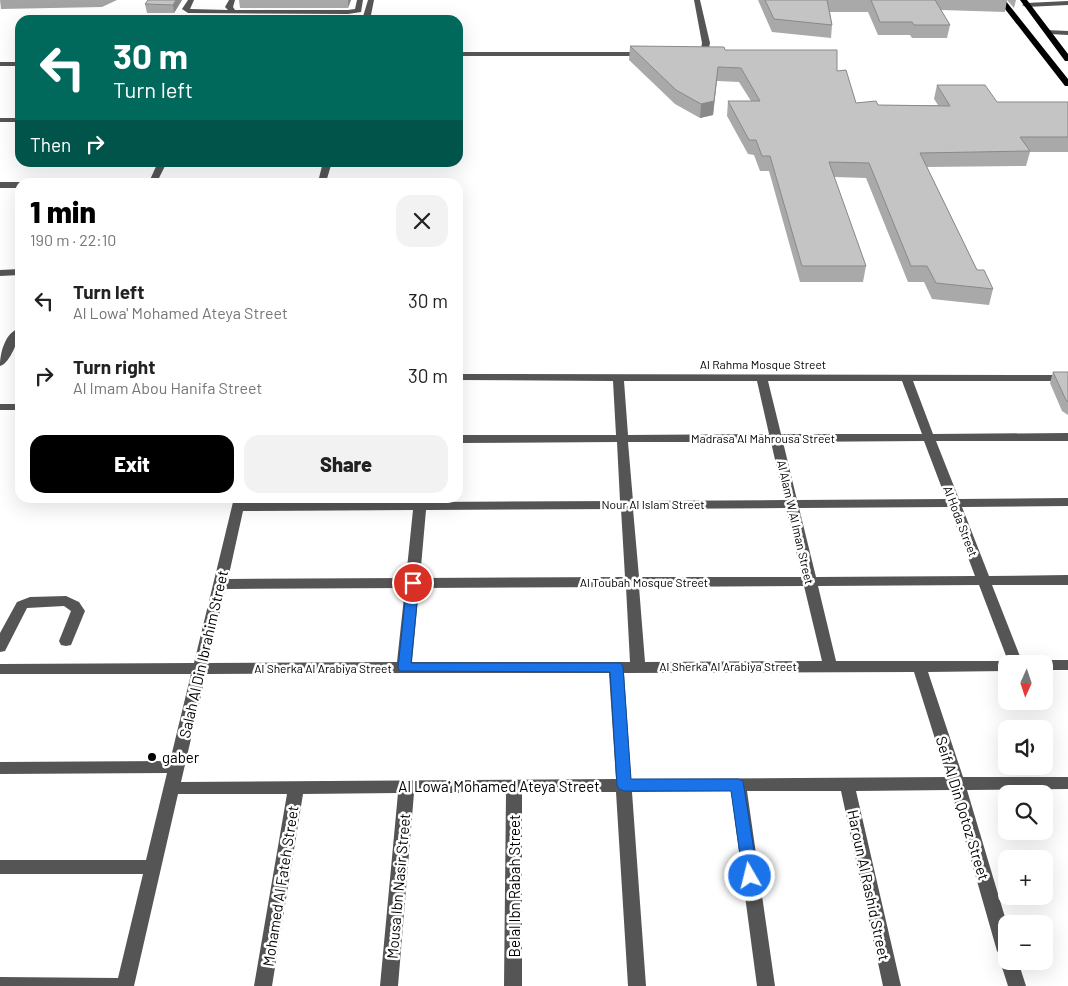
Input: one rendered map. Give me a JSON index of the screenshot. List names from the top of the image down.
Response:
{
  "streets": {
    "street": [
      "Al Rahma Mosque Street",
      "Madrasa Al Mahrousa Street",
      "Nour Al Islam Street",
      "Al Hoda Street",
      "Al Alam W Al Iman Street",
      "Al Toubah Mosque Street",
      "Salah Al Din Ibrahim Street",
      "Al Sherka Al Arabiya Street",
      "Al Lowa' Mohamed Ateya Street",
      "Seif Al Din Qotoz Street",
      "Haroun Al Rashid Street",
      "Mohamed Al Fateh Street",
      "Mousa Ibn Nasir Street",
      "Belal Ibn Rabah Street"
    ]
  },
  "crossings": [
    ["Al Rahma Mosque Street", "Al Hoda Street"],
    ["Al Rahma Mosque Street", "Al Alam W Al Iman Street"],
    ["Madrasa Al Mahrousa Street", "Al Hoda Street"],
    ["Madrasa Al Mahrousa Street", "Al Alam W Al Iman Street"],
    ["Nour Al Islam Street", "Al Hoda Street"],
    ["Nour Al Islam Street", "Al Alam W Al Iman Street"],
    ["Al Hoda Street", "Al Toubah Mosque Street"],
    ["Al Alam W Al Iman Street", "Al Toubah Mosque Street"],
    ["Al Alam W Al Iman Street", "Al Sherka Al Arabiya Street"],
    ["Al Toubah Mosque Street", "Salah Al Din Ibrahim Street"],
    ["Salah Al Din Ibrahim Street", "Al Sherka Al Arabiya Street"],
    ["Salah Al Din Ibrahim Street", "Al Lowa' Mohamed Ateya Street"],
    ["Al Sherka Al Arabiya Street", "Seif Al Din Qotoz Street"],
    ["Al Lowa' Mohamed Ateya Street", "Seif Al Din Qotoz Street"],
    ["Al Lowa' Mohamed Ateya Street", "Haroun Al Rashid Street"],
    ["Al Lowa' Mohamed Ateya Street", "Mohamed Al Fateh Street"],
    ["Al Lowa' Mohamed Ateya Street", "Mousa Ibn Nasir Street"],
    ["Al Lowa' Mohamed Ateya Street", "Belal Ibn Rabah Street"]
  ],
  "places": ["gaber"],
  "north": "bottom",
  "page": {
    "turn": ["30 m", "Turn left"],
    "then": "Then",
    "heading": ["1 min", "190 m · 22:10"],
    "list": [
      {
        "name": "Turn left",
        "note": "Al Lowa' Mohamed Ateya Street",
        "value": "30 m"
      },
      {
        "name": "Turn right",
        "note": "Al Imam Abou Hanifa Street",
        "value": "30 m"
      }
    ],
    "buttons": ["Exit", "Share"],
    "map_buttons": ["+", "−"]
  }
}
